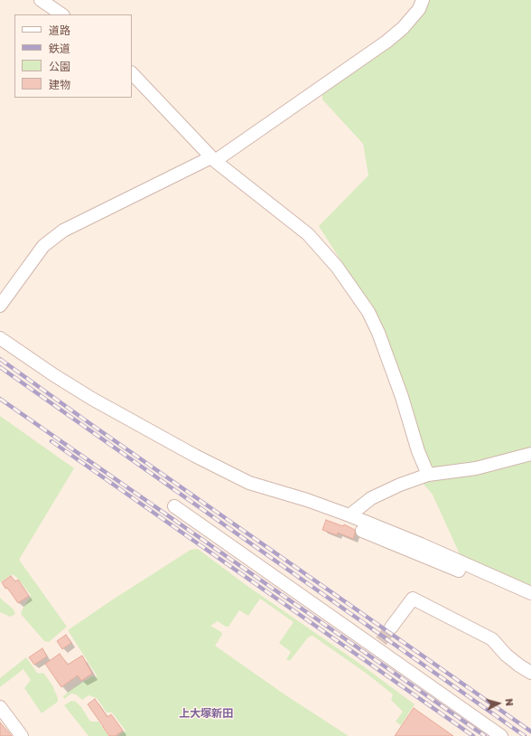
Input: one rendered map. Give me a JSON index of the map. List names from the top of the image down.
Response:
{
  "districts": ["上大塚新田"],
  "legend": [
    "道路",
    "鉄道",
    "公園",
    "建物"
  ],
  "north": "right"
}
